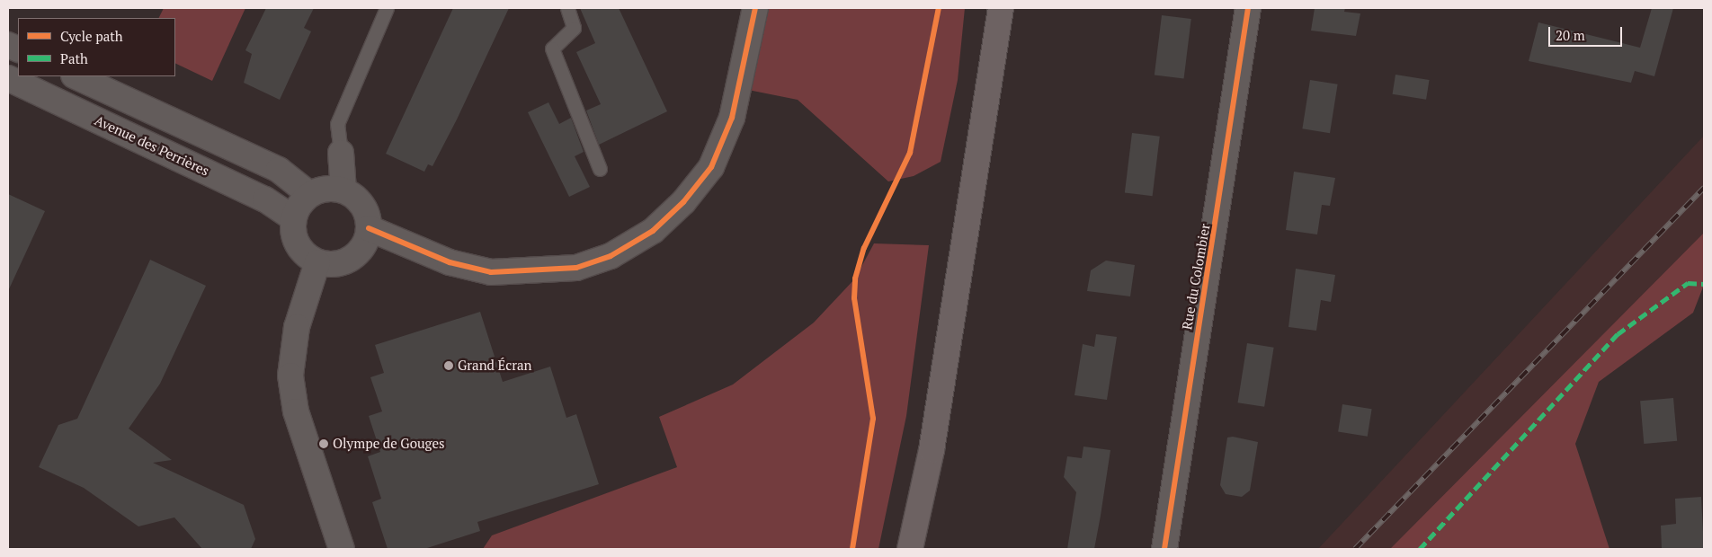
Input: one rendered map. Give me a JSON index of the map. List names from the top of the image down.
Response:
{
  "streets": {
    "street": ["Avenue des Perrières", "Rue du Colombier"]
  },
  "places": ["Grand Écran", "Olympe de Gouges"],
  "legend": ["Cycle path", "Path"],
  "scale_bar": "20 m"
}
